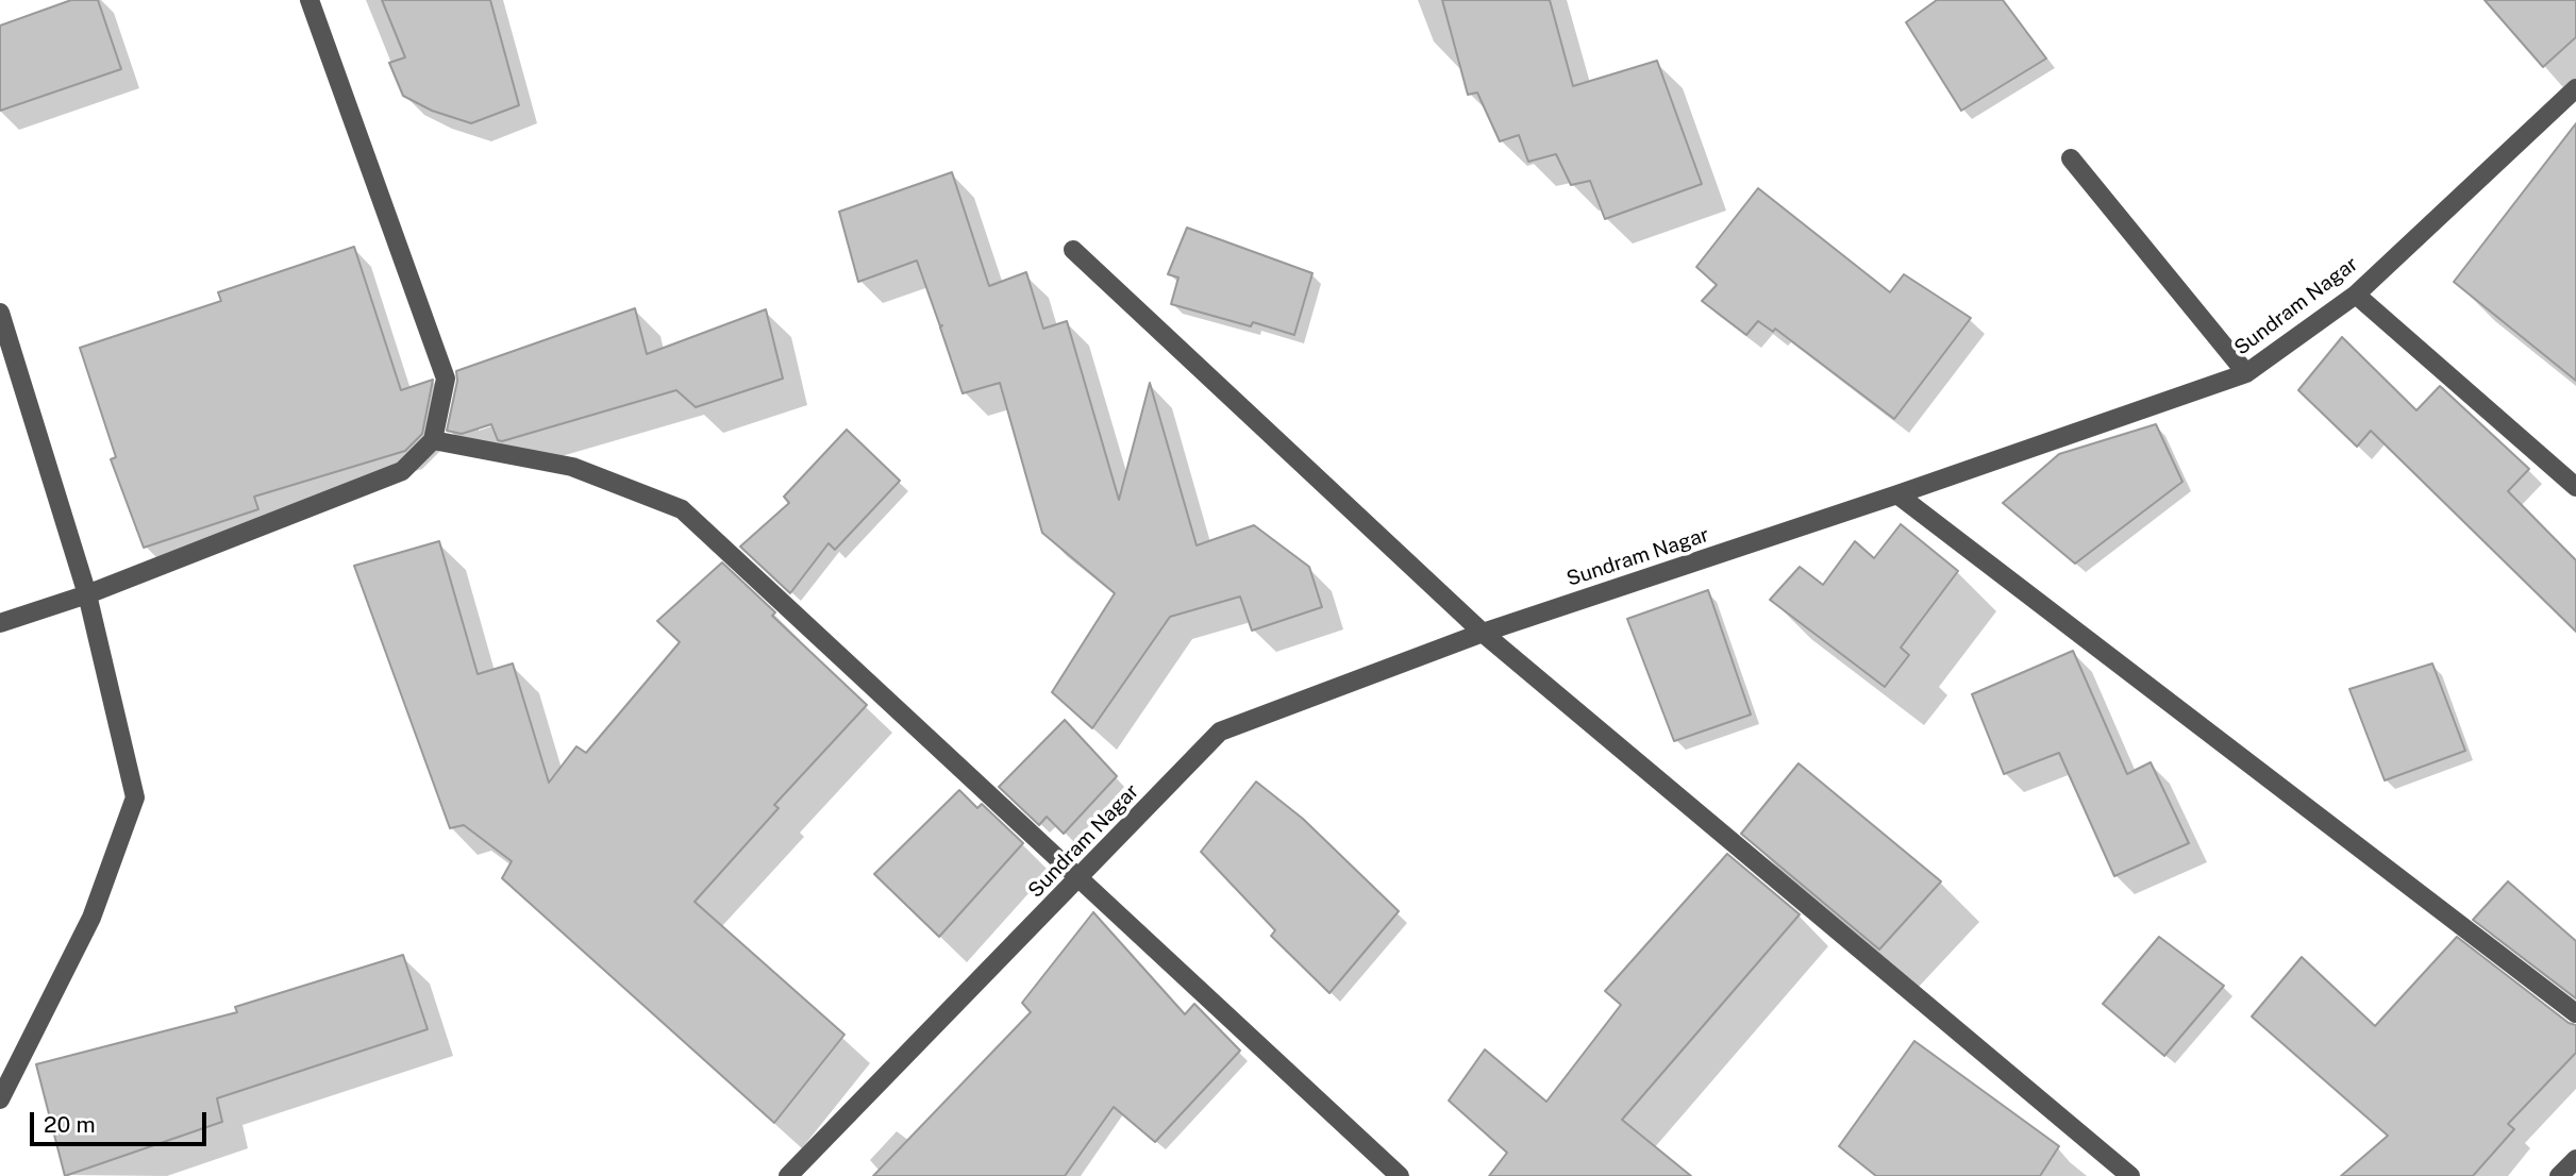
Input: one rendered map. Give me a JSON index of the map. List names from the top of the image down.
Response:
{
  "streets": {
    "street": ["Sundram Nagar"]
  },
  "scale_bar": "20 m"
}
